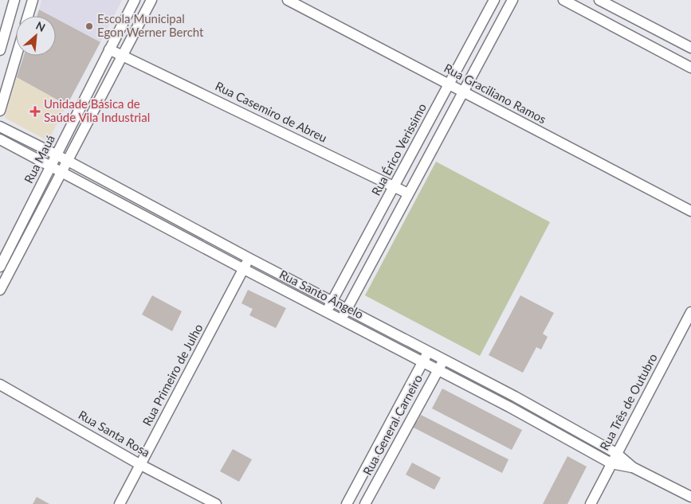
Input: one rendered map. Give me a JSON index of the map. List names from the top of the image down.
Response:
{
  "streets": {
    "street": [
      "Rua Graciliano Ramos",
      "Rua Casemiro de Abreu",
      "Rua Érico Verissimo",
      "Rua Mauá",
      "Rua Santo Ângelo",
      "Rua Primeiro de Julho",
      "Rua Três de Outubro",
      "Rua General Carneiro",
      "Rua Santa Rosa"
    ]
  },
  "crossings": [
    ["Rua Graciliano Ramos", "Rua Érico Verissimo"],
    ["Rua Casemiro de Abreu", "Rua Érico Verissimo"],
    ["Rua Casemiro de Abreu", "Rua Mauá"],
    ["Rua Érico Verissimo", "Rua Santo Ângelo"],
    ["Rua Mauá", "Rua Santo Ângelo"],
    ["Rua Santo Ângelo", "Rua Primeiro de Julho"],
    ["Rua Santo Ângelo", "Rua Três de Outubro"],
    ["Rua Santo Ângelo", "Rua General Carneiro"],
    ["Rua Primeiro de Julho", "Rua Santa Rosa"]
  ],
  "places": {
    "other": ["Escola Municipal Egon Werner Bercht"],
    "health": ["Unidade Básica de Saúde Vila Industrial"]
  },
  "north": "top right"
}
